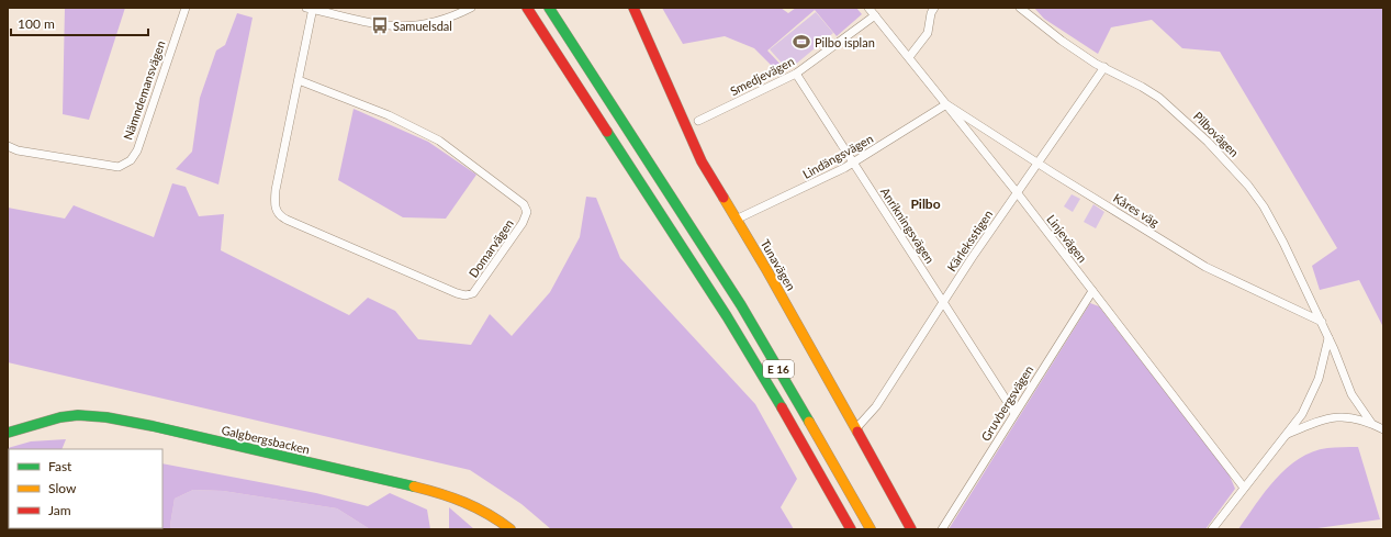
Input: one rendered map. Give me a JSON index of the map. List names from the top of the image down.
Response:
{
  "streets": {
    "main road": ["Tunavägen", "E 16", "Galgbergsbacken"],
    "street": [
      "Smedjevägen",
      "Nämndemansvägen",
      "Pilbovägen",
      "Lindängsvägen",
      "Kåres väg",
      "Anrikningsvägen",
      "Linjevägen",
      "Kärleksstigen",
      "Domarvägen",
      "Gruvbergsvägen"
    ]
  },
  "crossings": [
    ["Smedjevägen", "Anrikningsvägen"],
    ["Smedjevägen", "Linjevägen"],
    ["Pilbovägen", "Kåres väg"],
    ["Pilbovägen", "Linjevägen"],
    ["Pilbovägen", "Kärleksstigen"],
    ["Lindängsvägen", "Kåres väg"],
    ["Lindängsvägen", "Anrikningsvägen"],
    ["Lindängsvägen", "Linjevägen"],
    ["Lindängsvägen", "Tunavägen"],
    ["Kåres väg", "Linjevägen"],
    ["Kåres väg", "Kärleksstigen"],
    ["Anrikningsvägen", "Kärleksstigen"],
    ["Anrikningsvägen", "Gruvbergsvägen"],
    ["Linjevägen", "Kärleksstigen"],
    ["Linjevägen", "Gruvbergsvägen"],
    ["Kärleksstigen", "Tunavägen"]
  ],
  "districts": ["Pilbo"],
  "places": {
    "bus stop": ["Samuelsdal"],
    "sports": ["Pilbo isplan"]
  },
  "legend": ["Fast", "Slow", "Jam"],
  "scale_bar": "100 m"
}
